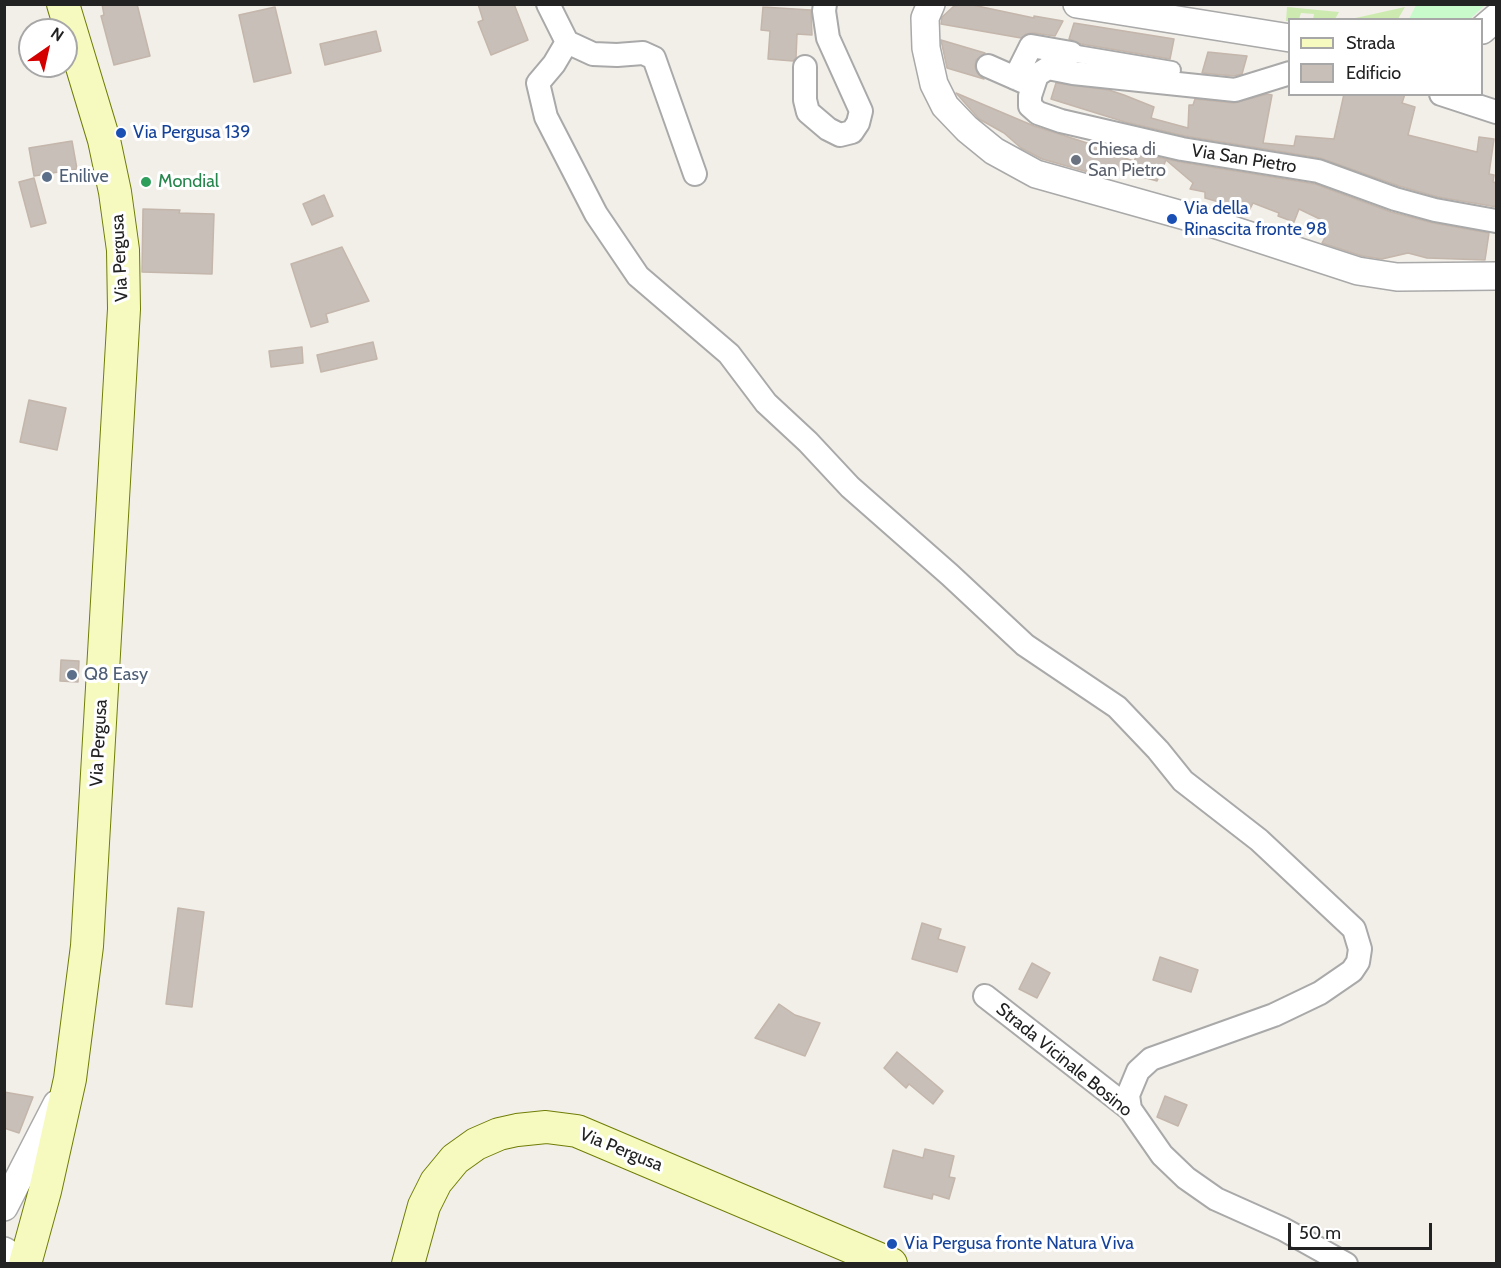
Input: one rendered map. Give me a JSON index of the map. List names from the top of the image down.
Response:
{
  "streets": {
    "main road": ["Via Pergusa"],
    "street": ["Via San Pietro", "Strada Vicinale Bosino"]
  },
  "places": [
    "Via Pergusa 139",
    "Chiesa di San Pietro",
    "Enilive",
    "Mondial",
    "Via della Rinascita fronte 98",
    "Q8 Easy",
    "Via Pergusa fronte Natura Viva"
  ],
  "legend": ["Strada", "Edificio"],
  "scale_bar": "50 m",
  "north": "top right"
}
